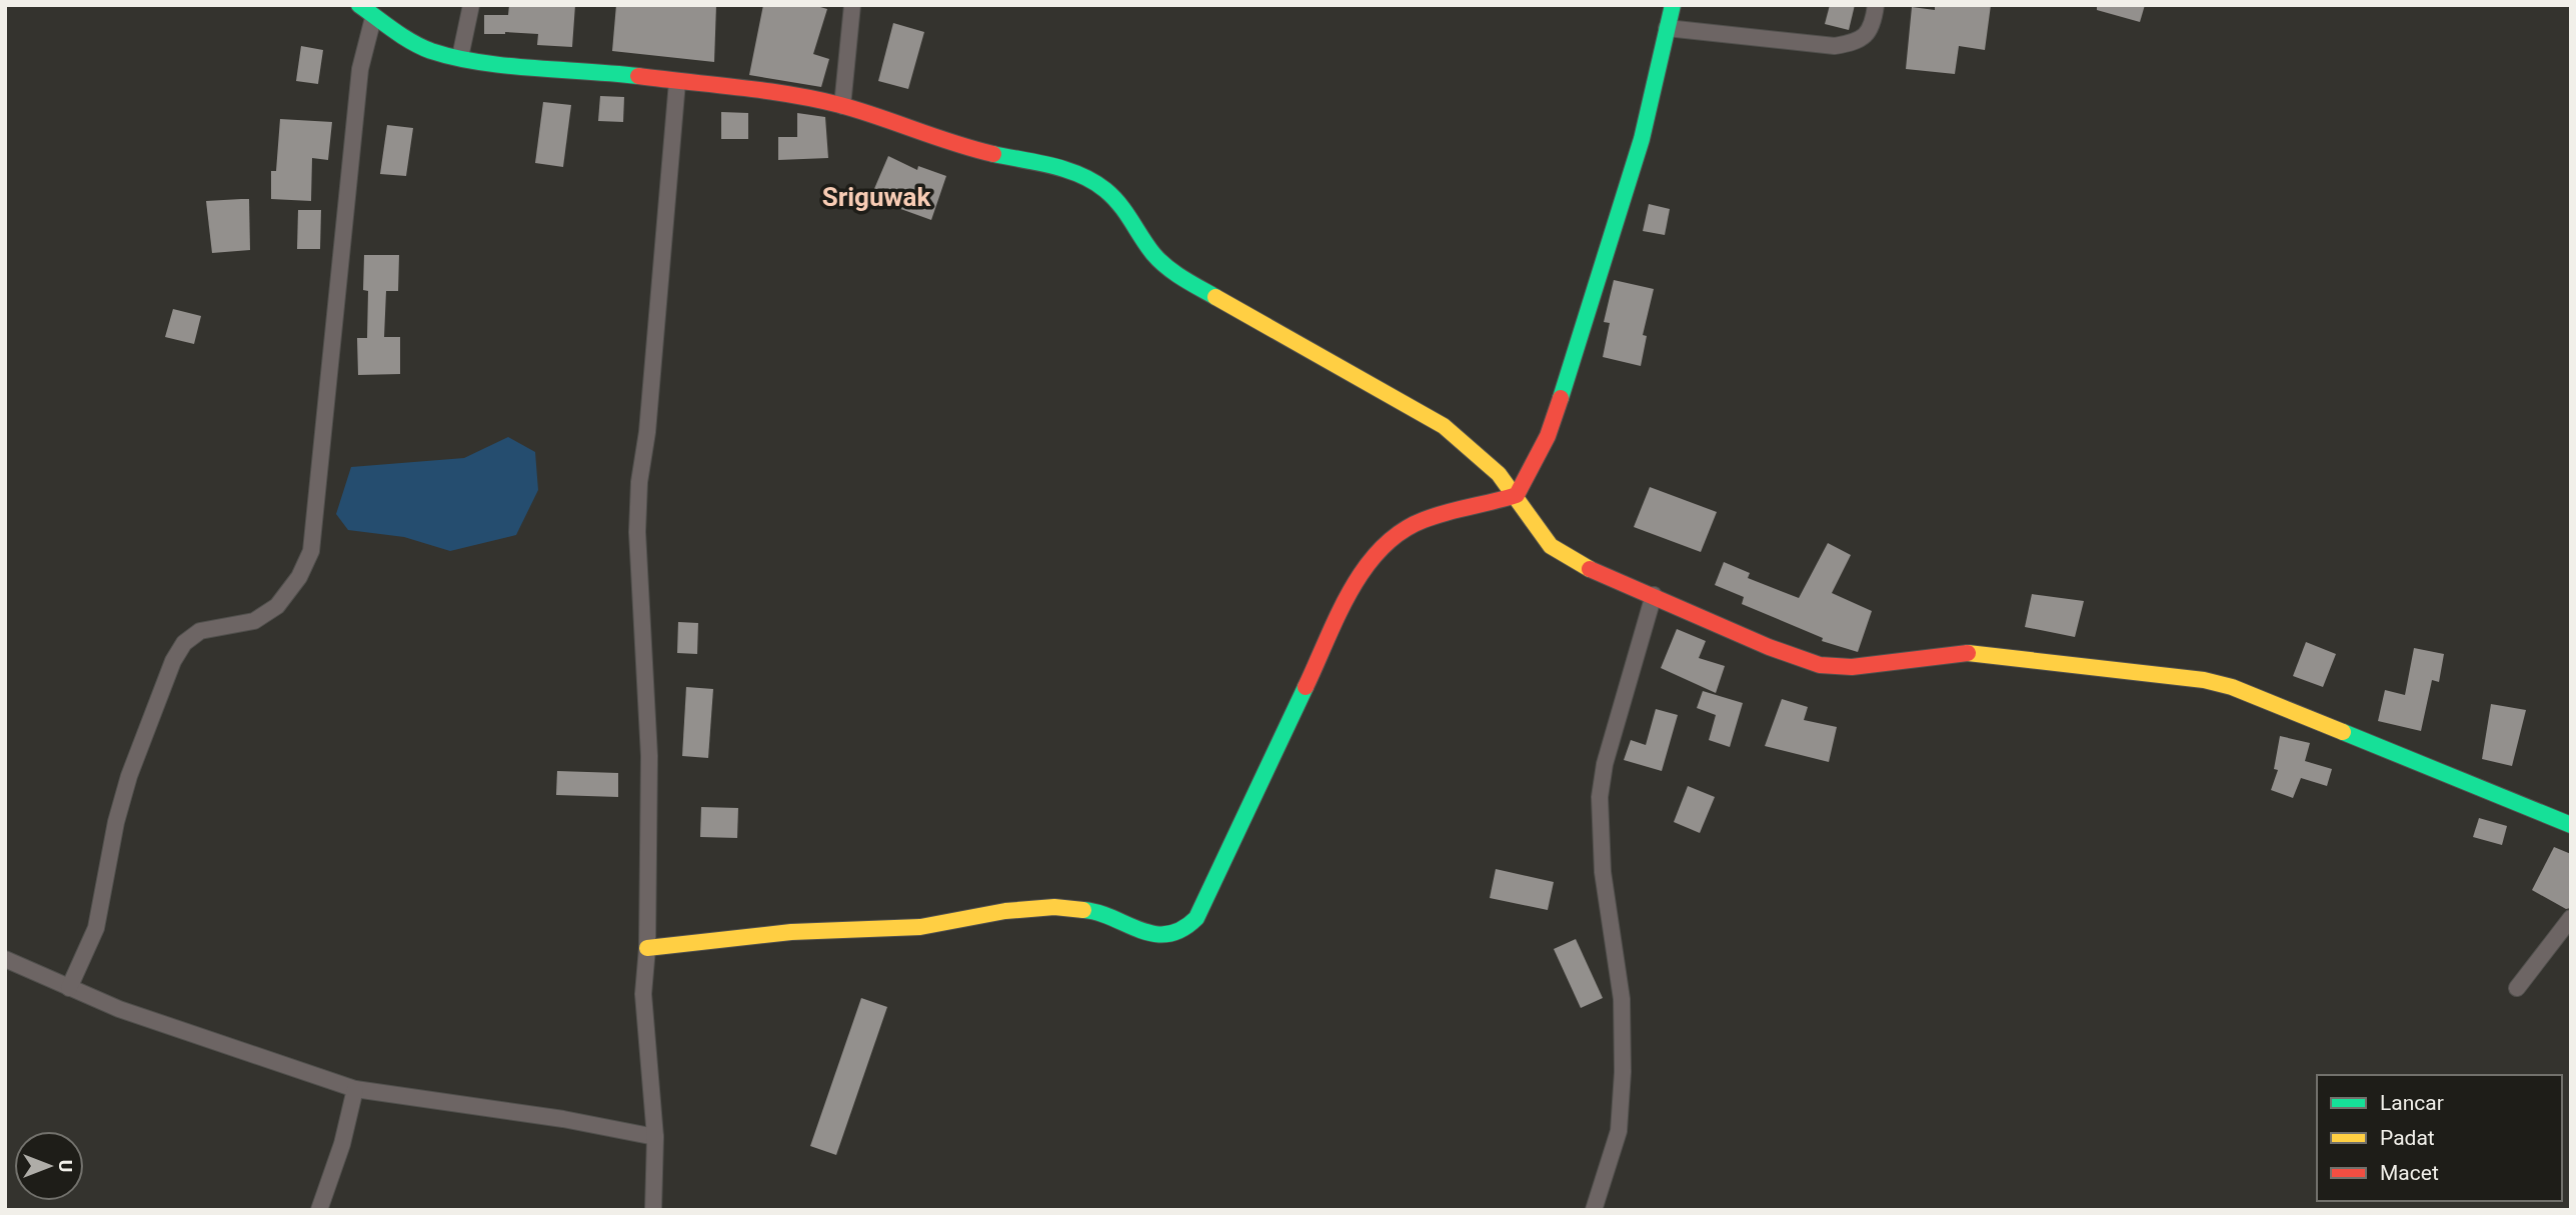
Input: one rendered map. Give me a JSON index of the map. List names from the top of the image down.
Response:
{
  "districts": ["Sriguwak"],
  "legend": ["Lancar", "Padat", "Macet"],
  "north": "right"
}
